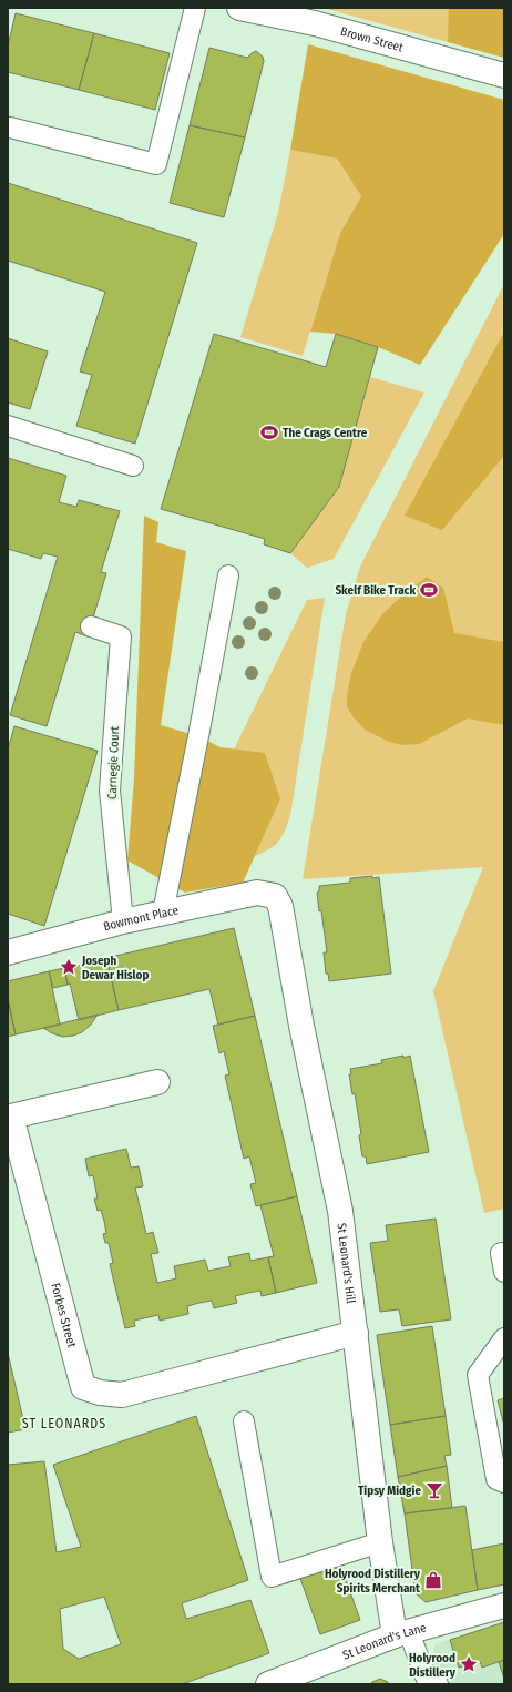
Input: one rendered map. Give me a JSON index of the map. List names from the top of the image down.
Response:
{
  "streets": {
    "street": [
      "Brown Street",
      "Bowmont Place",
      "St Leonard's Hill",
      "Forbes Street",
      "St Leonard's Lane"
    ],
    "lane": ["Carnegie Court"]
  },
  "crossings": [
    ["Carnegie Court", "Bowmont Place"],
    ["Bowmont Place", "St Leonard's Hill"],
    ["St Leonard's Hill", "Forbes Street"],
    ["St Leonard's Hill", "St Leonard's Lane"]
  ],
  "districts": ["ST LEONARDS"],
  "places": {
    "sports": ["The Crags Centre", "Skelf Bike Track"],
    "place": ["Joseph Dewar Hislop", "Holyrood Distillery"],
    "bar": ["Tipsy Midgie"],
    "shop": ["Holyrood Distillery Spirits Merchant"]
  }
}
